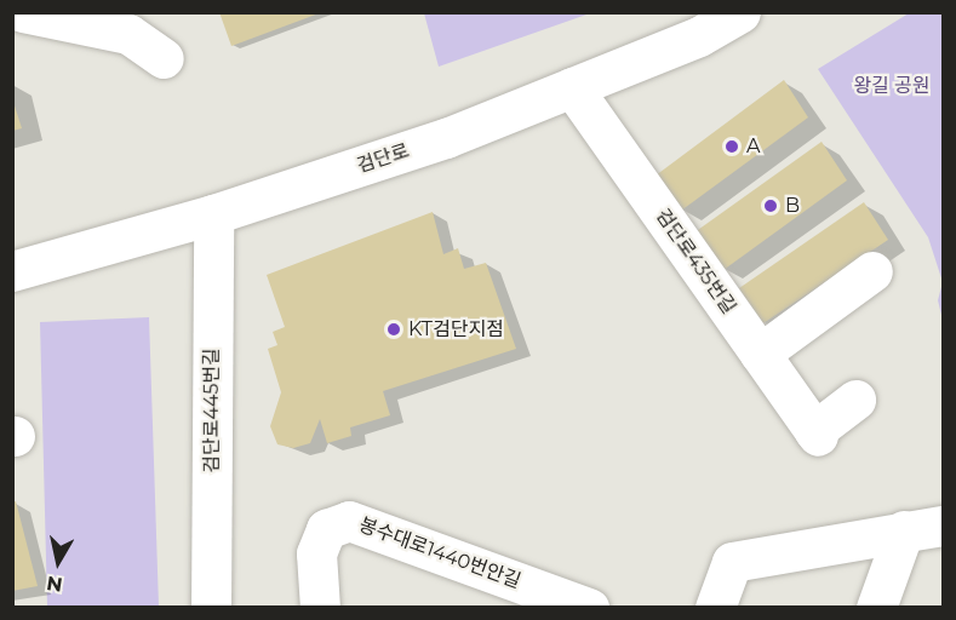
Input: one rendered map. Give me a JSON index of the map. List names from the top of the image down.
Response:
{
  "streets": {
    "street": [
      "검단로",
      "검단로435번길",
      "검단로445번길",
      "봉수대로1440번안길"
    ]
  },
  "crossings": [
    ["검단로", "검단로435번길"],
    ["검단로", "검단로445번길"]
  ],
  "parks": ["왕길 공원"],
  "places": ["A", "B", "KT검단지점"],
  "north": "bottom"
}
